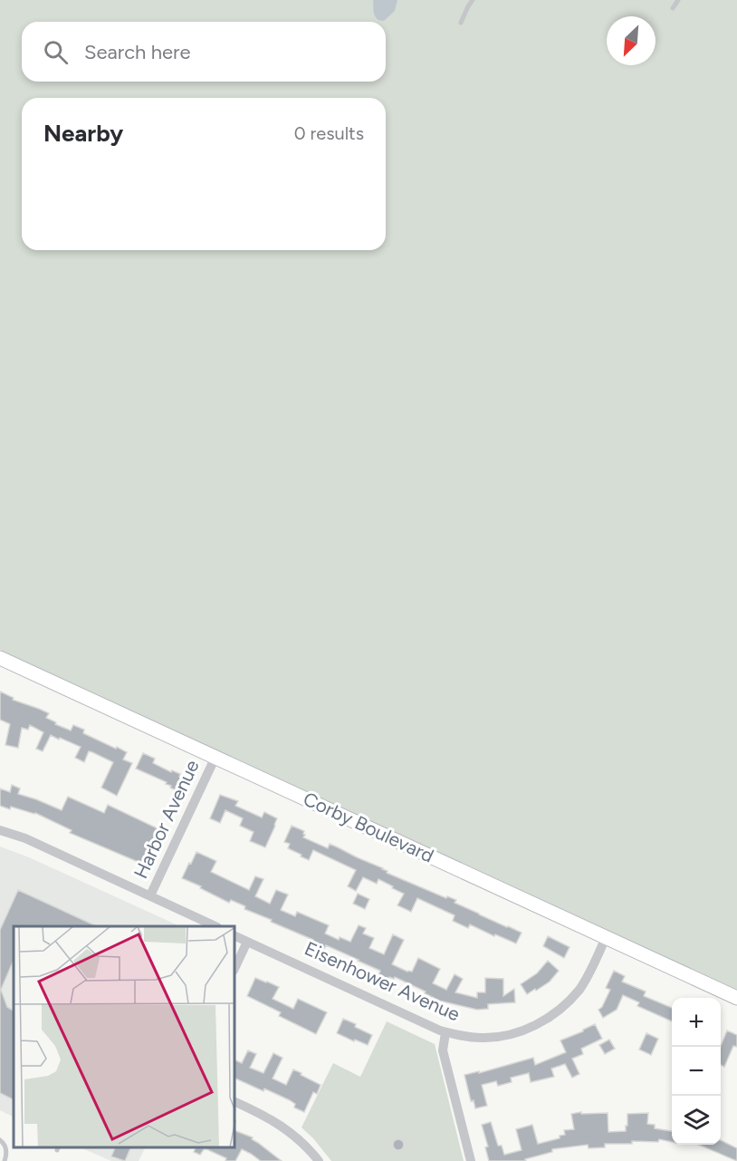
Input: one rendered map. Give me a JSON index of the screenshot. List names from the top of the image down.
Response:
{
  "streets": {
    "street": ["Harbor Avenue", "Corby Boulevard", "Eisenhower Avenue"]
  },
  "crossings": [
    ["Harbor Avenue", "Corby Boulevard"],
    ["Corby Boulevard", "Eisenhower Avenue"]
  ],
  "north": "bottom left",
  "page": {
    "search": "Search here",
    "heading": ["Nearby", "0 results"],
    "map_buttons": ["+", "−"]
  }
}
